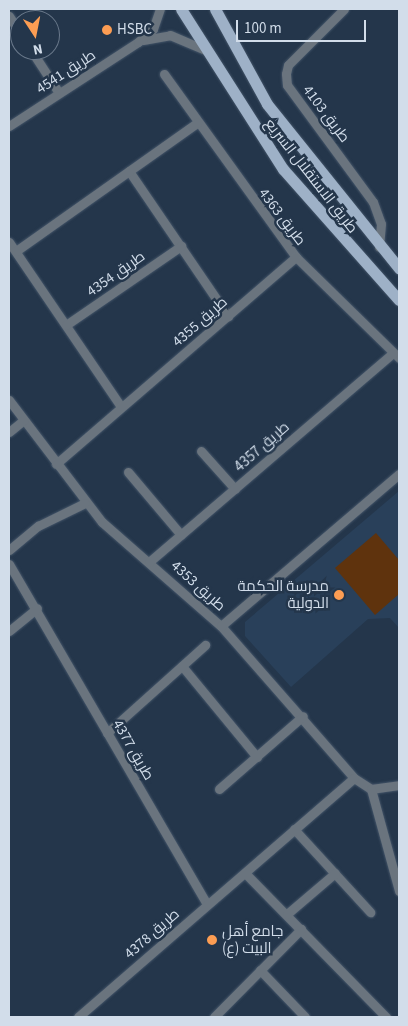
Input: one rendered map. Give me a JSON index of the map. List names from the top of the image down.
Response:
{
  "streets": {
    "main road": ["طريق الاستقلال السريع"],
    "street": [
      "طريق 4541",
      "طريق 4103",
      "طريق 4363",
      "طريق 4354",
      "طريق 4355",
      "طريق 4357",
      "طريق 4353",
      "طريق 4377",
      "طريق 4378"
    ]
  },
  "crossings": [
    ["طريق 4103", "طريق الاستقلال السريع"],
    ["طريق 4363", "طريق 4355"],
    ["طريق 4363", "طريق 4357"],
    ["طريق 4355", "طريق 4353"],
    ["طريق 4357", "طريق 4353"],
    ["طريق 4353", "طريق 4378"],
    ["طريق 4377", "طريق 4378"]
  ],
  "places": ["HSBC", "مدرسة الحكمة الدولية", "جامع أهل البيت (ع)"],
  "scale_bar": "100 m",
  "north": "bottom"
}
